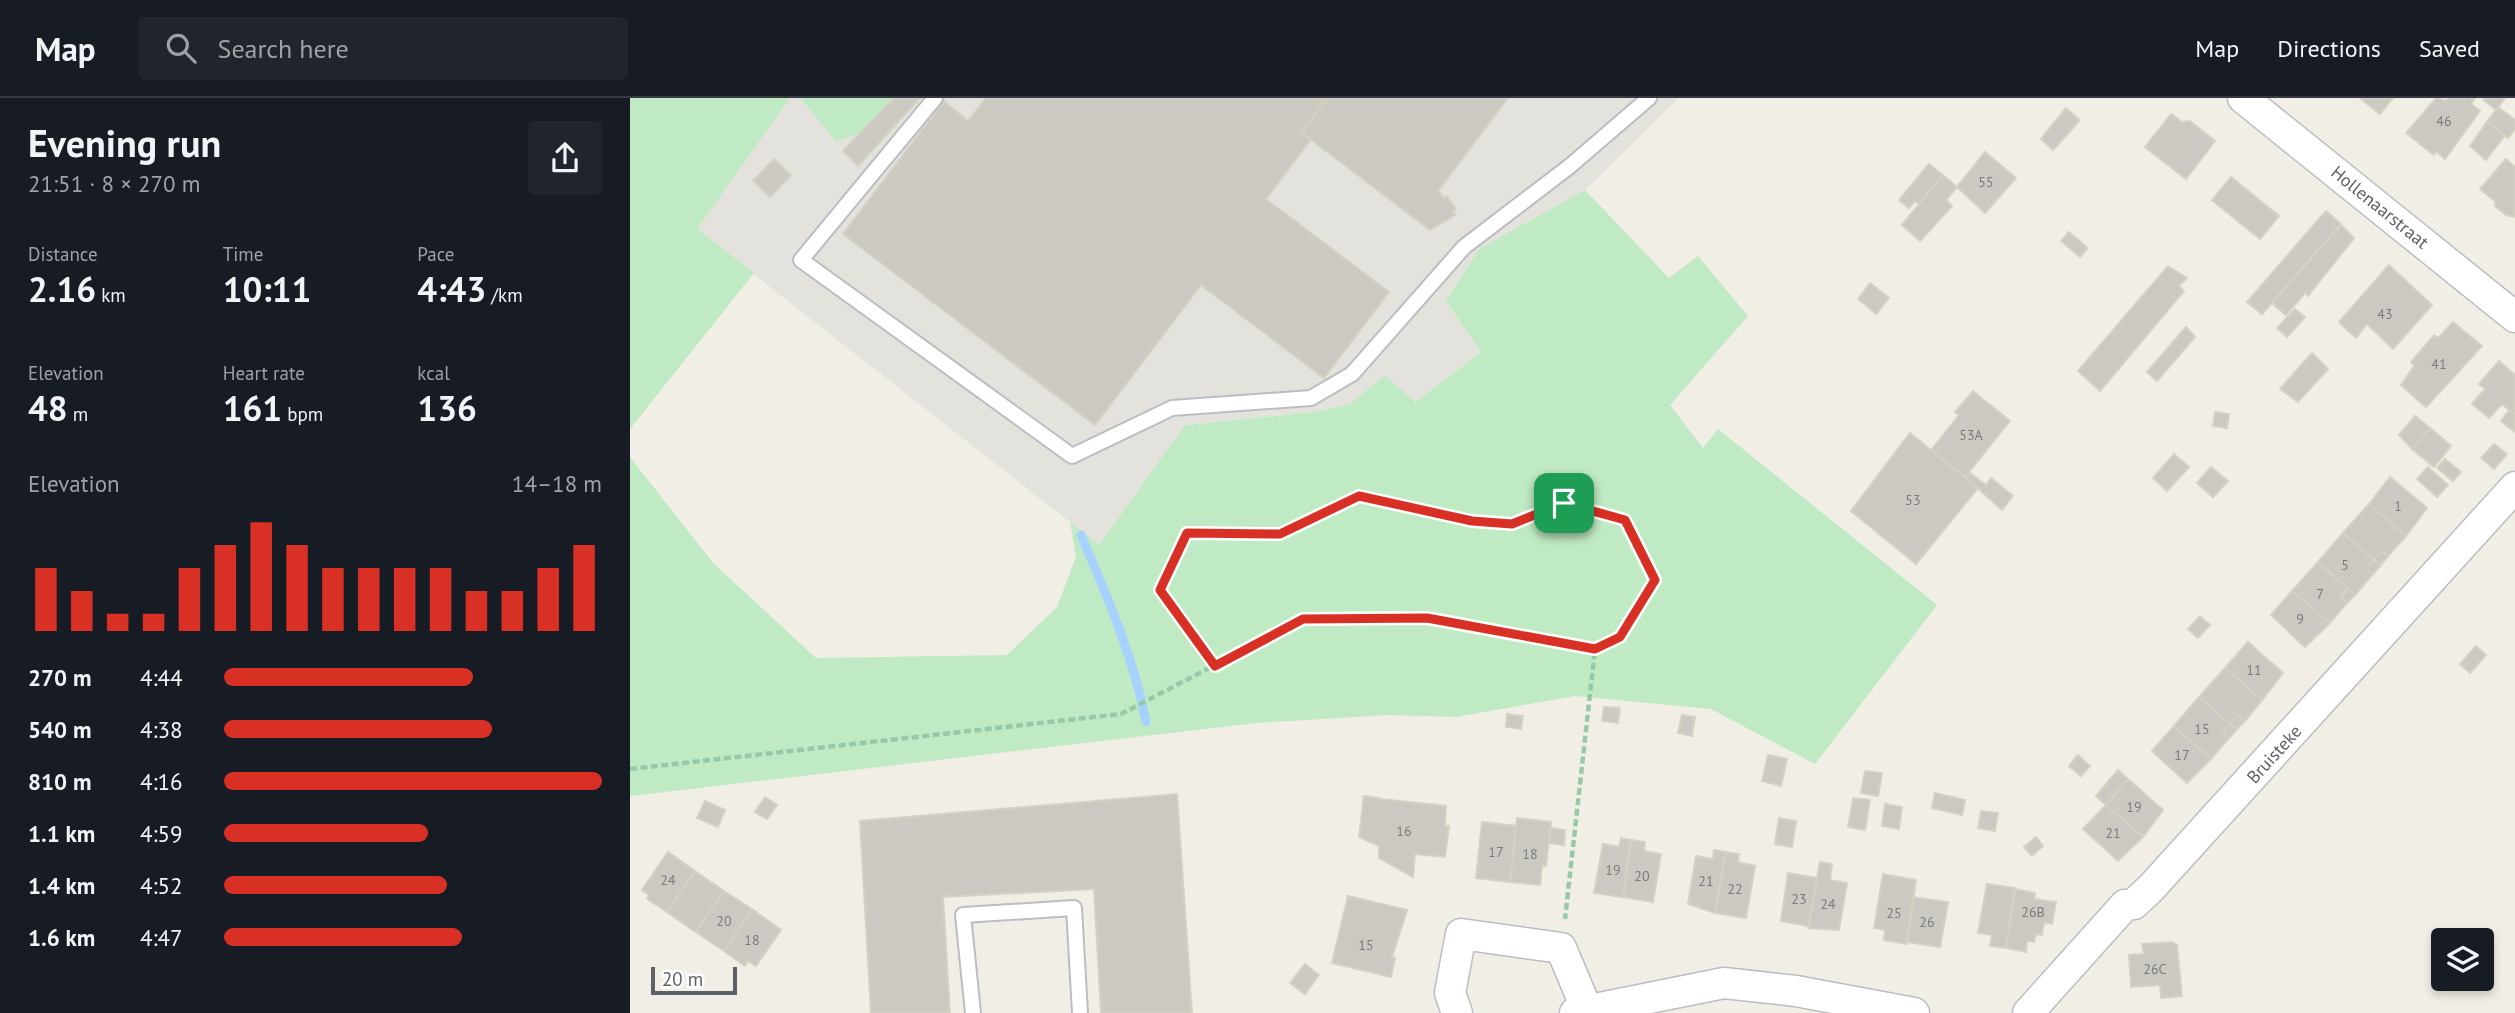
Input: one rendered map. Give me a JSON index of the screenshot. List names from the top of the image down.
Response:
{
  "streets": {
    "street": ["Hollenaarstraat", "Bruisteke"]
  },
  "house_numbers": [
    "46",
    "55",
    "43",
    "41",
    "53A",
    "53",
    "1",
    "5",
    "7",
    "9",
    "11",
    "15",
    "17",
    "19",
    "16",
    "21",
    "17",
    "18",
    "19",
    "20",
    "24",
    "21",
    "22",
    "23",
    "24",
    "26B",
    "25",
    "20",
    "26",
    "18",
    "15",
    "26C"
  ],
  "scale_bar": "20 m",
  "page": {
    "header": "Map",
    "search": "Search here",
    "nav": ["Map", "Directions", "Saved"],
    "heading": ["Evening run", "21:51 · 8 × 270 m"],
    "stats": [
      ["Distance", "2.16 km"],
      ["Time", "10:11"],
      ["Pace", "4:43 /km"],
      ["Elevation", "48 m"],
      ["Heart rate", "161 bpm"],
      ["kcal", "136"]
    ],
    "chart": ["Elevation", "14–18 m"],
    "list": [
      {
        "name": "270 m",
        "note": "4:44"
      },
      {
        "name": "540 m",
        "note": "4:38"
      },
      {
        "name": "810 m",
        "note": "4:16"
      },
      {
        "name": "1.1 km",
        "note": "4:59"
      },
      {
        "name": "1.4 km",
        "note": "4:52"
      },
      {
        "name": "1.6 km",
        "note": "4:47"
      }
    ],
    "scale": "20 m"
  }
}
